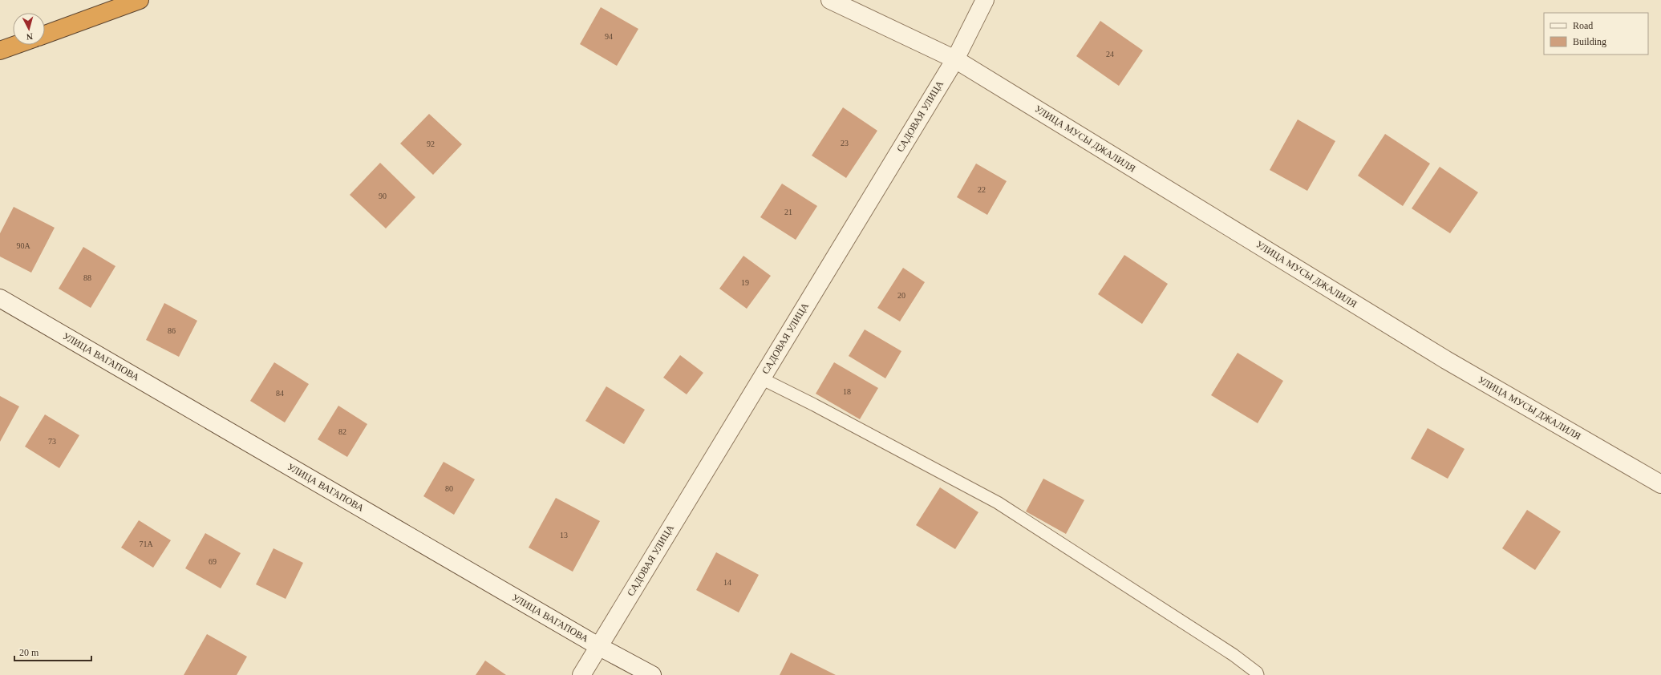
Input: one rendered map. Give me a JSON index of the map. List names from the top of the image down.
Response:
{
  "streets": {
    "street": ["САДОВАЯ УЛИЦА", "УЛИЦА МУСЫ ДЖАЛИЛЯ", "УЛИЦА ВАГАПОВА"]
  },
  "crossings": [
    ["САДОВАЯ УЛИЦА", "УЛИЦА МУСЫ ДЖАЛИЛЯ"],
    ["САДОВАЯ УЛИЦА", "УЛИЦА ВАГАПОВА"]
  ],
  "house_numbers": [
    "94",
    "24",
    "23",
    "92",
    "22",
    "90",
    "21",
    "90А",
    "88",
    "19",
    "20",
    "86",
    "18",
    "84",
    "82",
    "73",
    "80",
    "13",
    "71А",
    "69",
    "14"
  ],
  "legend": ["Road", "Building"],
  "scale_bar": "20 m",
  "north": "bottom"
}
